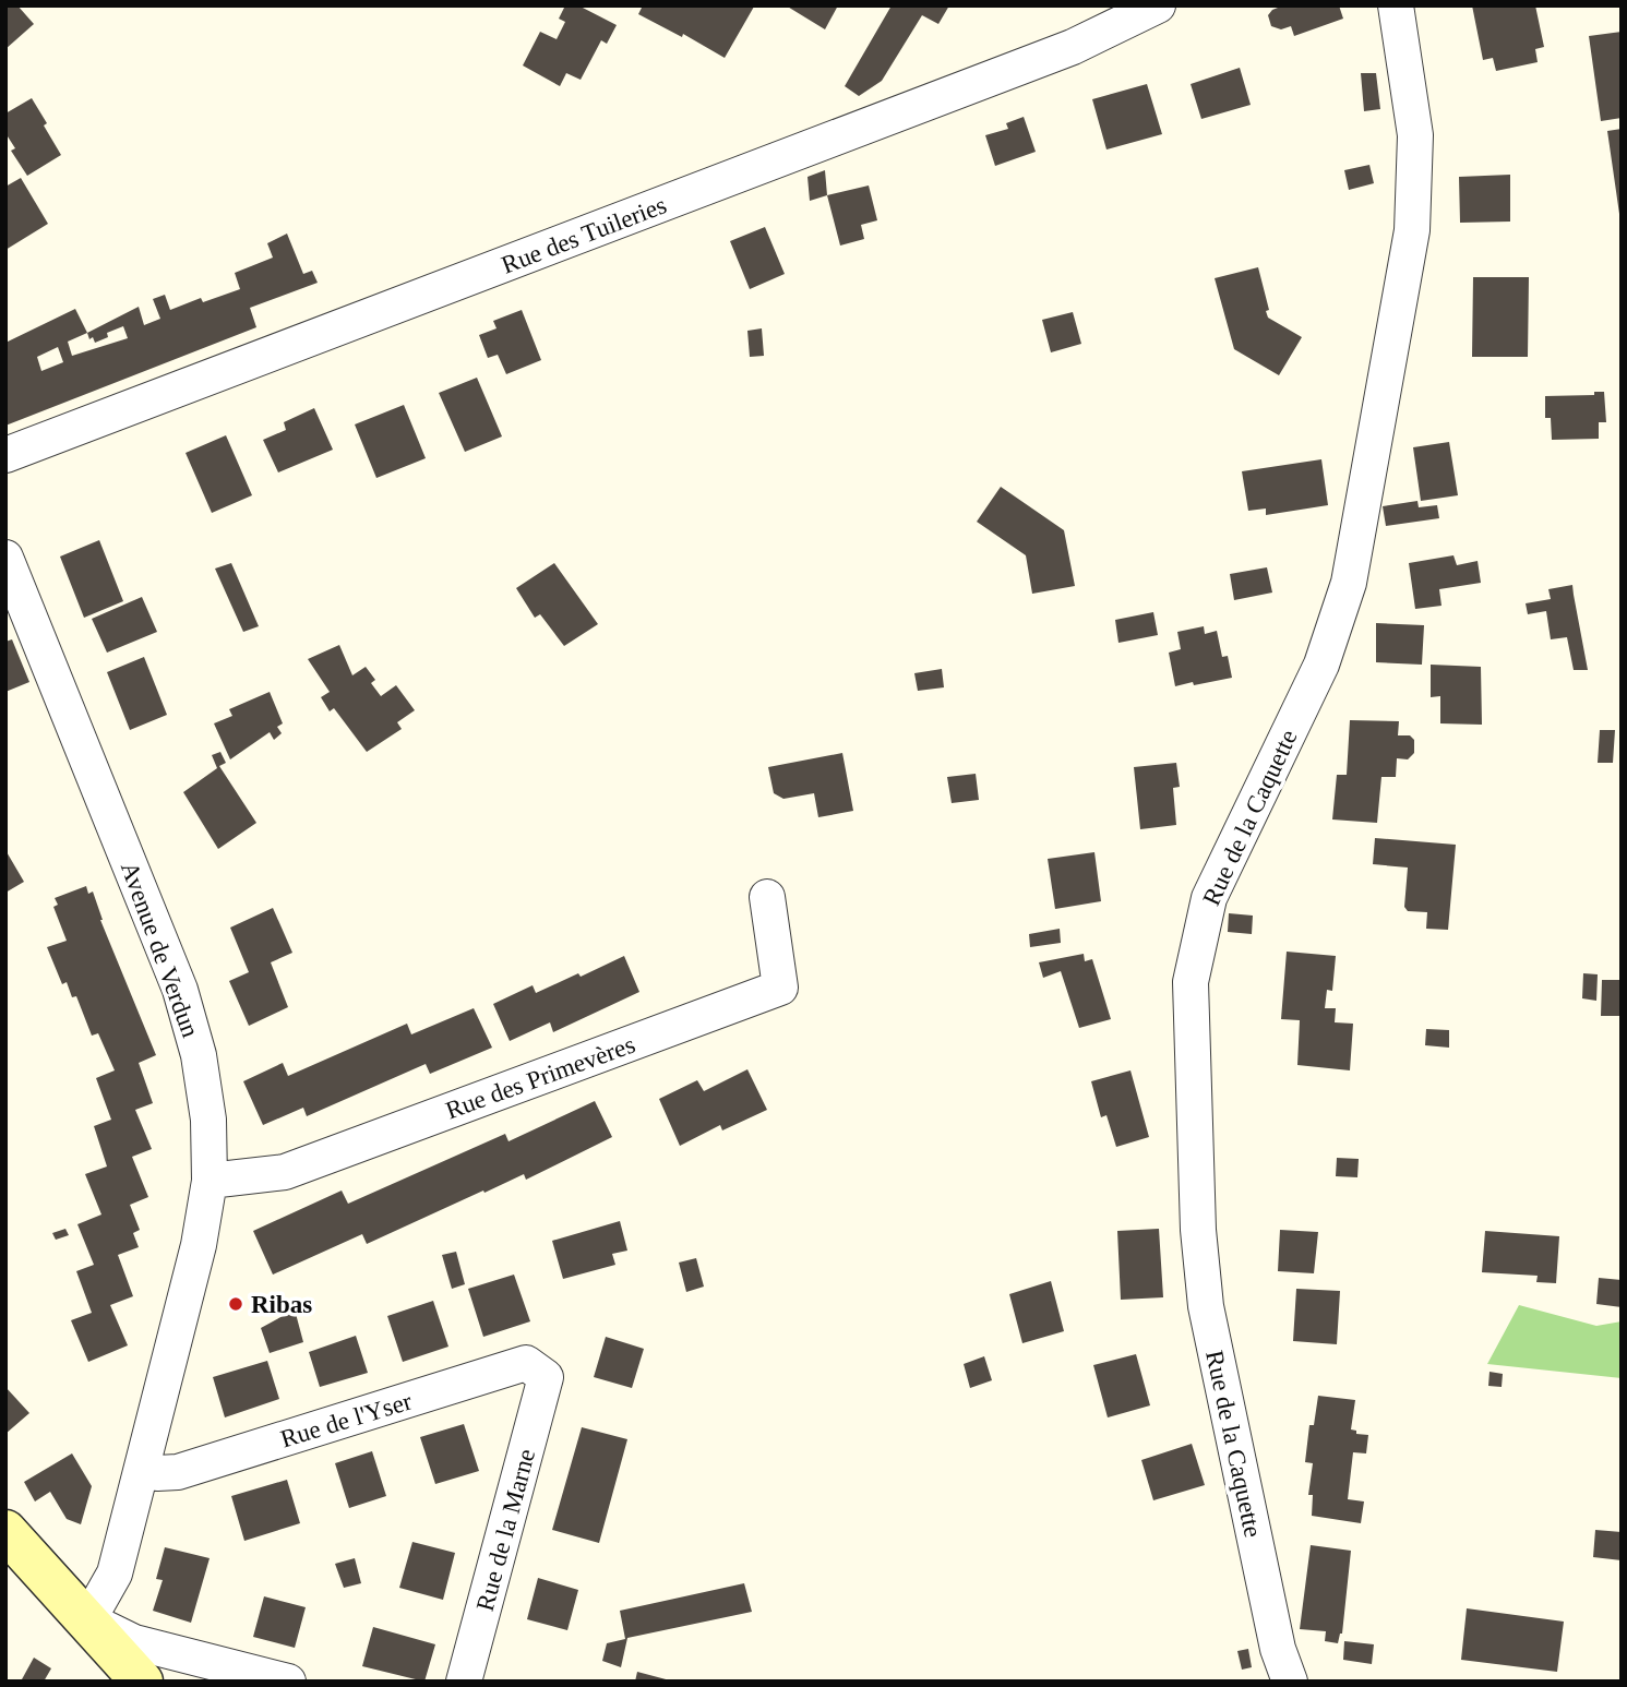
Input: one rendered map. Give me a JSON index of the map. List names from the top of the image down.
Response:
{
  "streets": {
    "street": [
      "Rue des Tuileries",
      "Rue de la Caquette",
      "Avenue de Verdun",
      "Rue des Primevères",
      "Rue de l'Yser",
      "Rue de la Marne"
    ]
  },
  "crossings": [
    ["Avenue de Verdun", "Rue des Primevères"],
    ["Avenue de Verdun", "Rue de l'Yser"],
    ["Rue de l'Yser", "Rue de la Marne"]
  ],
  "places": ["Ribas"]
}
